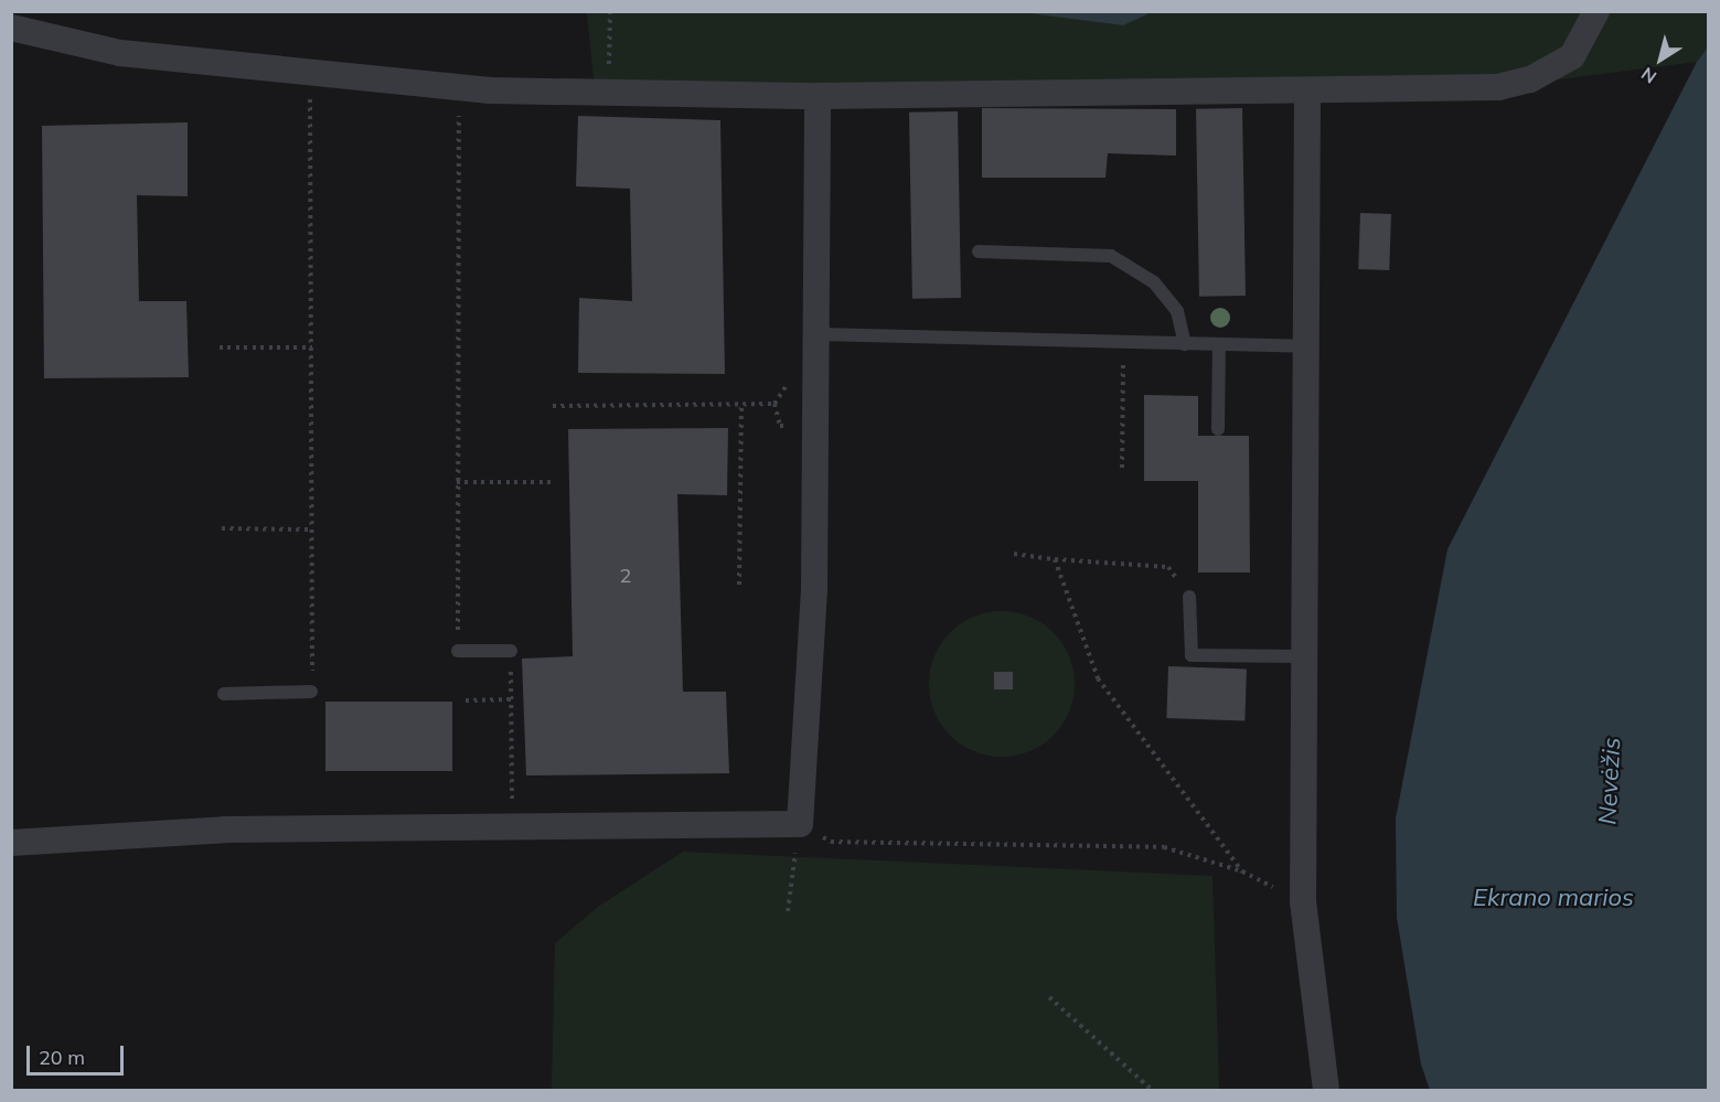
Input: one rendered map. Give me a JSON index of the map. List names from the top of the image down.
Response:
{
  "water": ["Nevėžis", "Ekrano marios"],
  "house_numbers": ["2"],
  "scale_bar": "20 m",
  "north": "bottom left"
}
